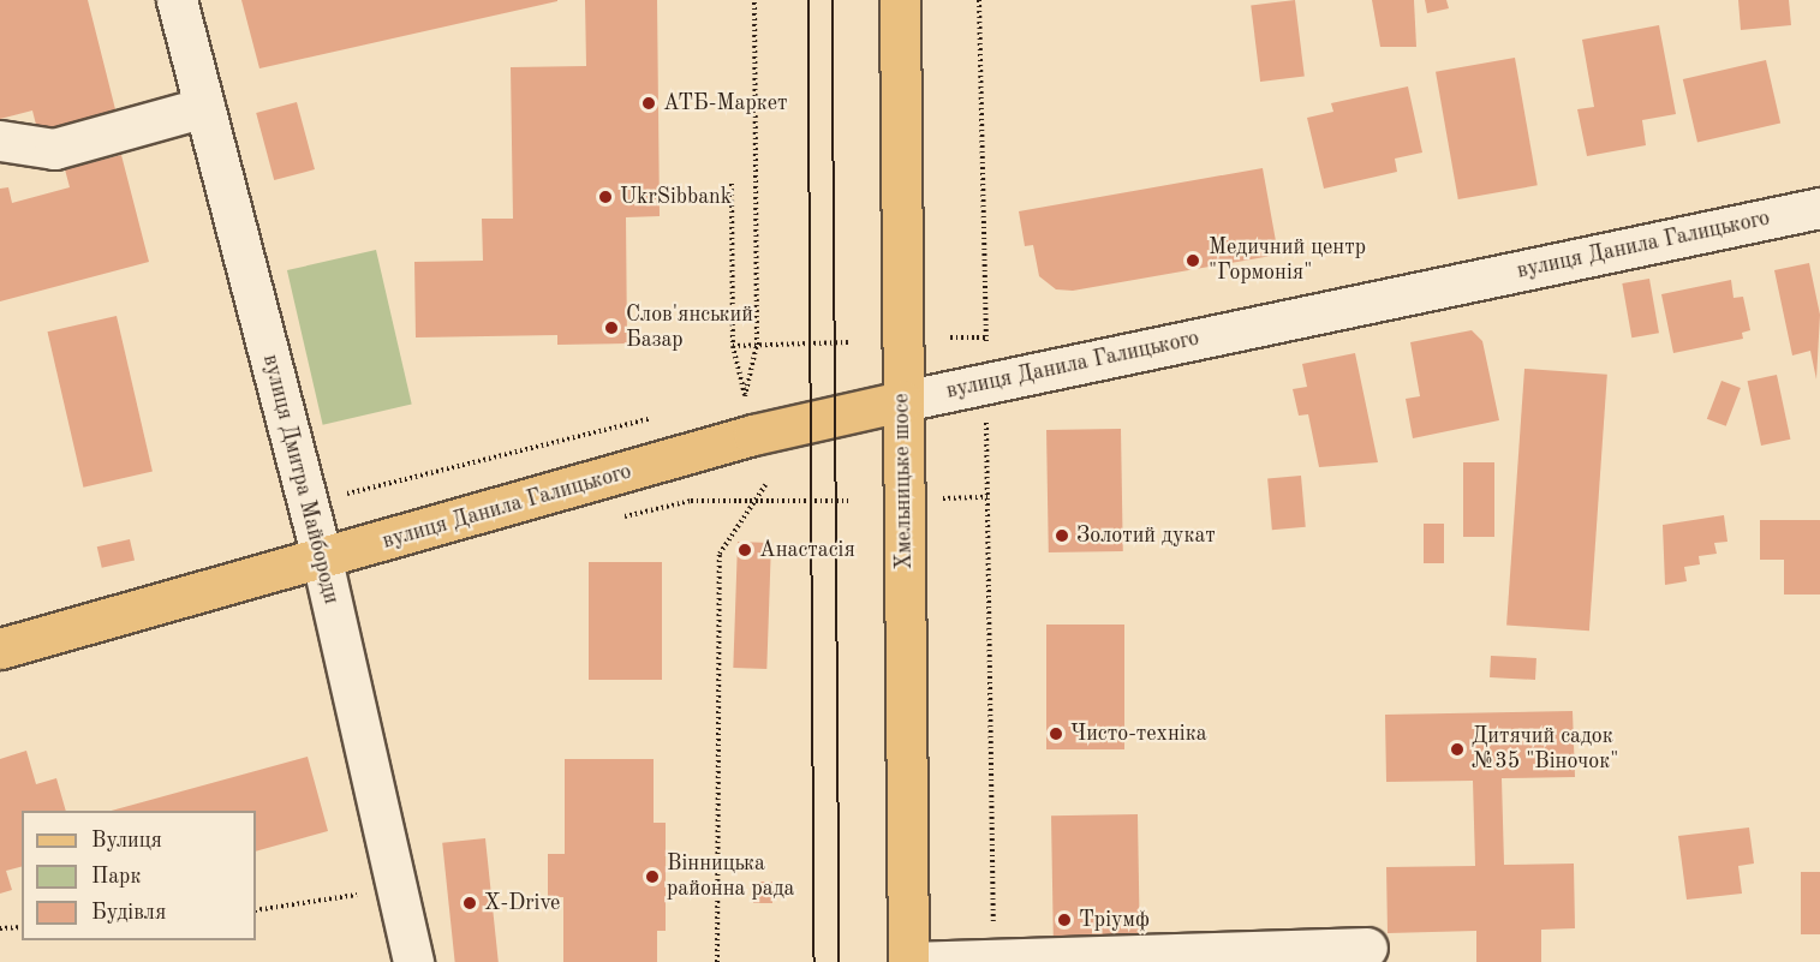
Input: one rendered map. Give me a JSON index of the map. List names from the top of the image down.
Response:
{
  "streets": {
    "main road": ["вулиця Данила Галицького", "Хмельницьке шосе"],
    "street": ["вулиця Дмитра Майбороди"]
  },
  "crossings": [
    ["вулиця Данила Галицького", "вулиця Дмитра Майбороди"],
    ["вулиця Данила Галицького", "Хмельницьке шосе"]
  ],
  "places": [
    "АТБ-Маркет",
    "UkrSibbank",
    "Медичний центр \"Гормонія\"",
    "Слов'янський Базар",
    "Золотий дукат",
    "Анастасія",
    "Чисто-техніка",
    "Дитячий садок №35 \"Віночок\"",
    "Вінницька районна рада",
    "X-Drive",
    "Тріумф"
  ],
  "legend": ["Вулиця", "Парк", "Будівля"]
}
